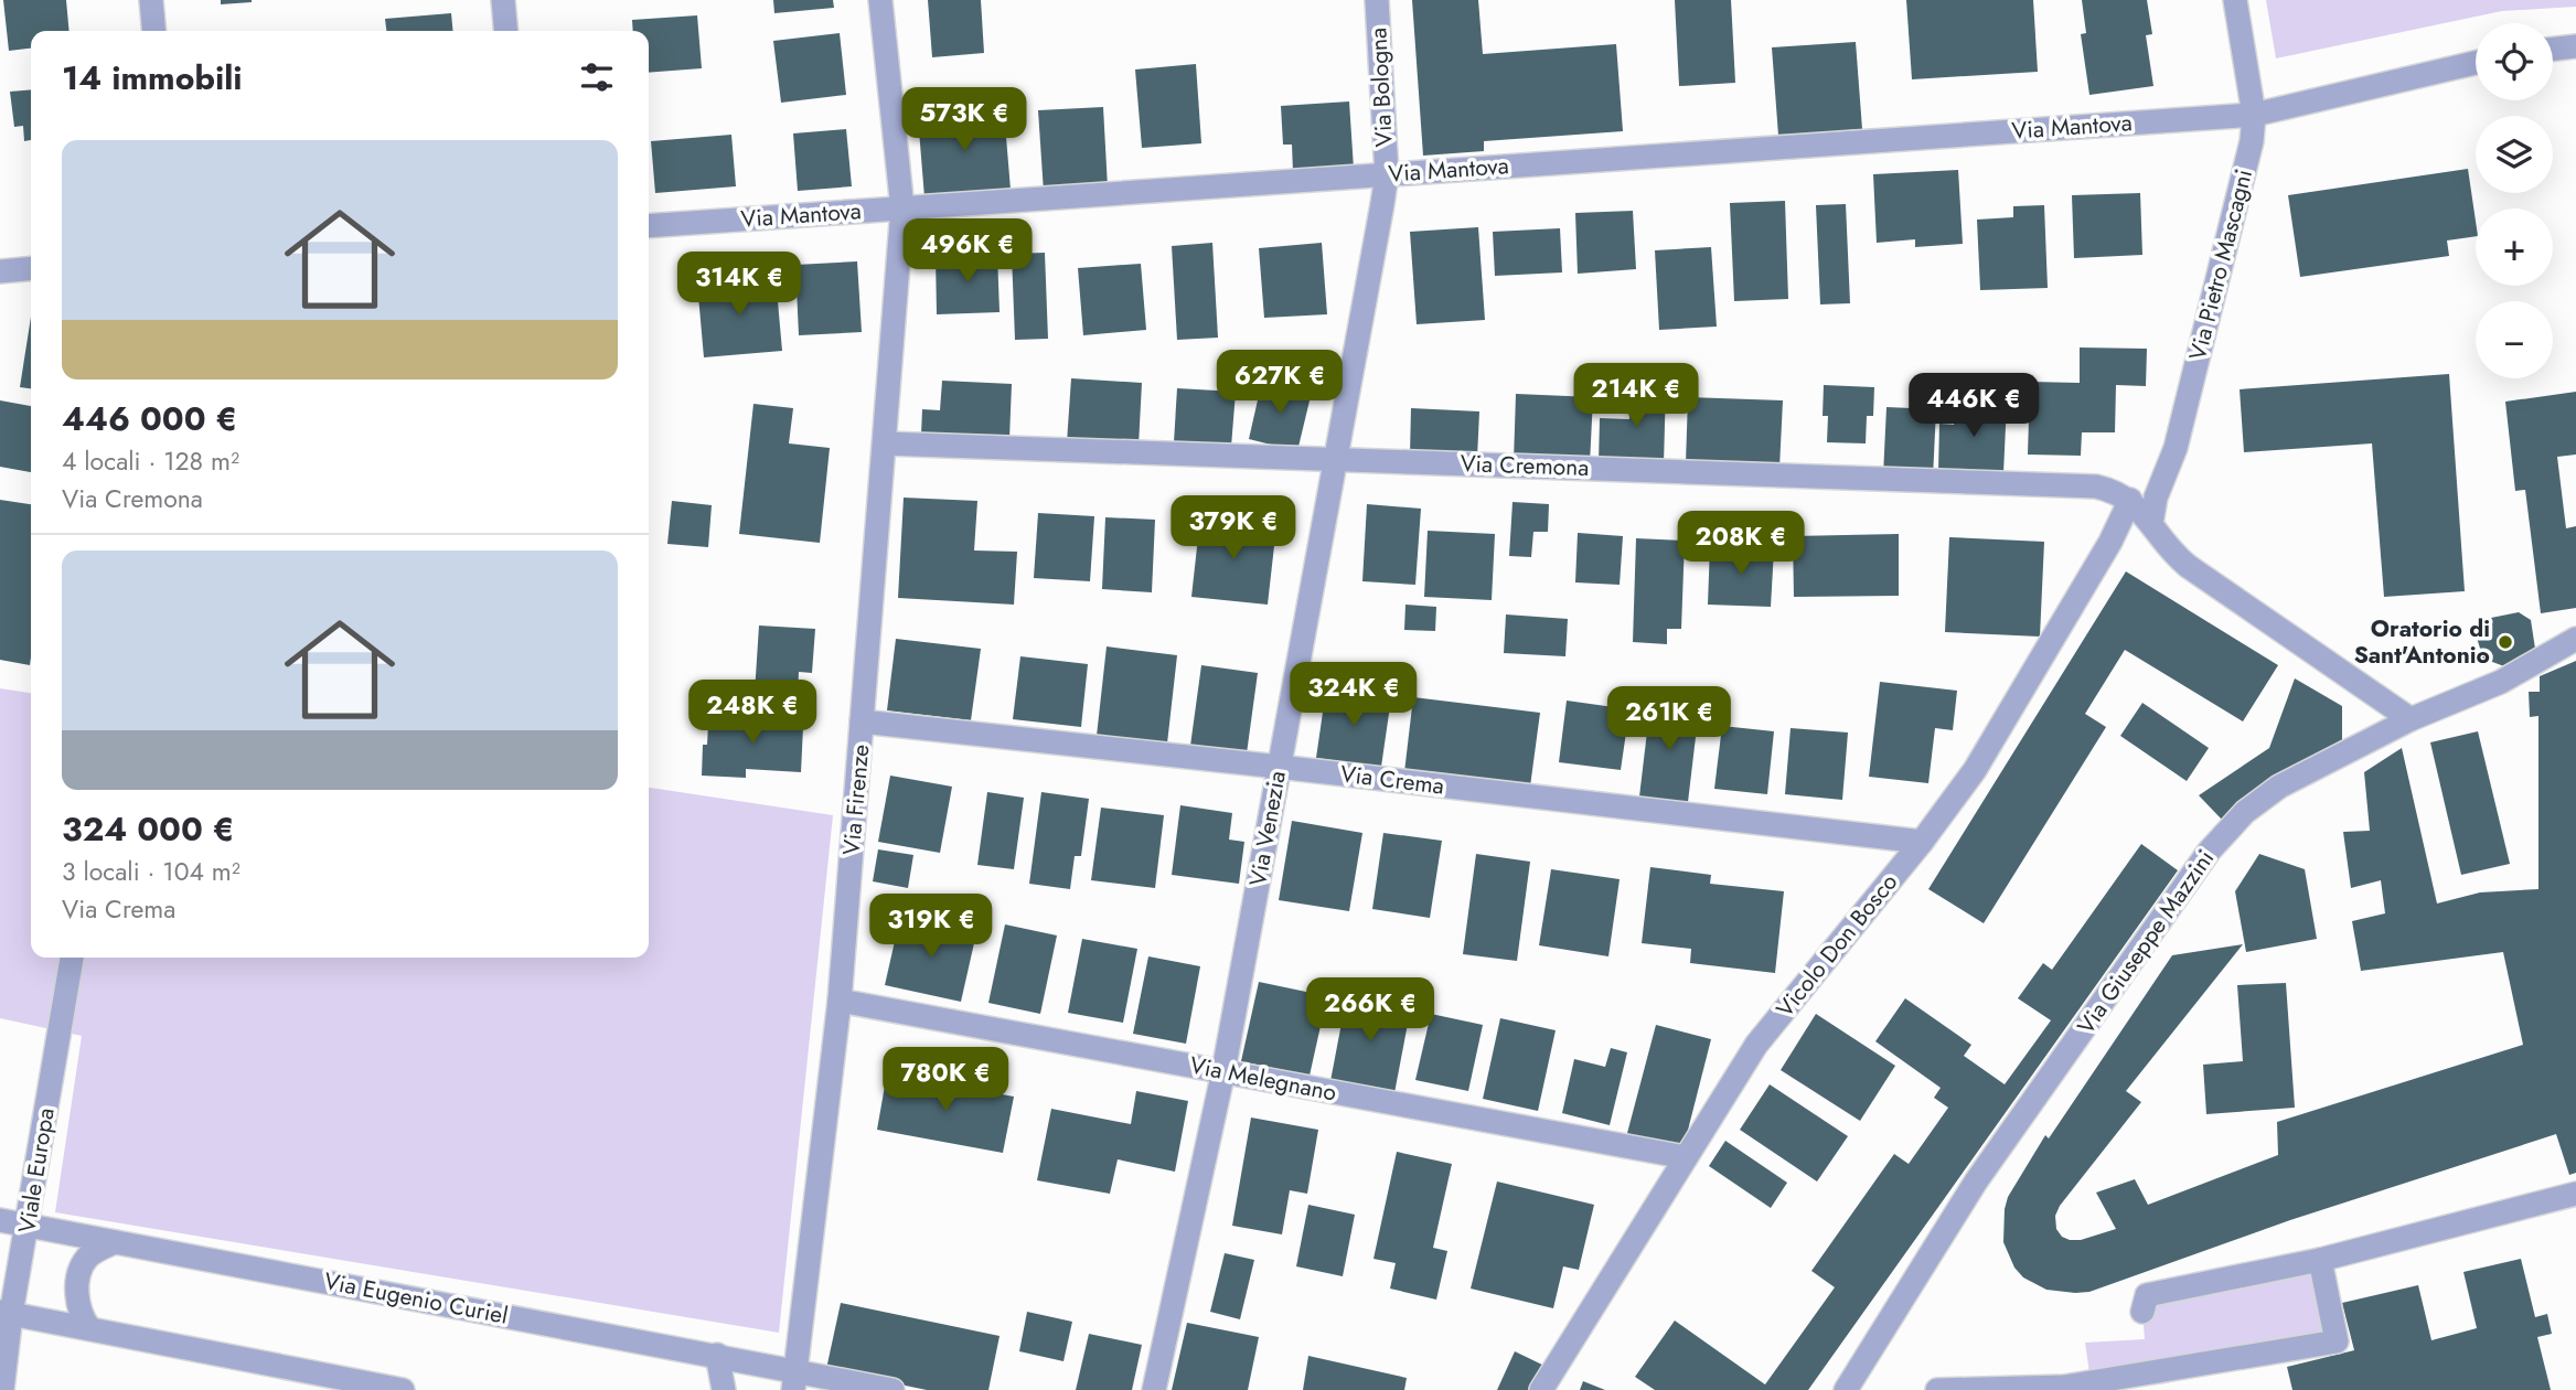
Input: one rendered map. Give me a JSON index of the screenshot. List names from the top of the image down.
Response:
{
  "streets": {
    "street": [
      "Via Bologna",
      "Via Mantova",
      "Via Pietro Mascagni",
      "Via Cremona",
      "Via Crema",
      "Via Firenze",
      "Via Venezia",
      "Via Giuseppe Mazzini",
      "Vicolo Don Bosco",
      "Via Melegnano",
      "Viale Europa",
      "Via Eugenio Curiel"
    ]
  },
  "crossings": [
    ["Via Bologna", "Via Mantova"],
    ["Via Bologna", "Via Venezia"],
    ["Via Mantova", "Via Pietro Mascagni"],
    ["Via Mantova", "Via Firenze"],
    ["Via Mantova", "Via Venezia"],
    ["Via Pietro Mascagni", "Via Cremona"],
    ["Via Cremona", "Via Firenze"],
    ["Via Cremona", "Via Venezia"],
    ["Via Cremona", "Via Giuseppe Mazzini"],
    ["Via Cremona", "Vicolo Don Bosco"],
    ["Via Crema", "Via Firenze"],
    ["Via Crema", "Via Venezia"],
    ["Via Crema", "Vicolo Don Bosco"],
    ["Via Firenze", "Via Melegnano"],
    ["Via Firenze", "Via Eugenio Curiel"],
    ["Via Venezia", "Via Melegnano"],
    ["Vicolo Don Bosco", "Via Melegnano"],
    ["Viale Europa", "Via Eugenio Curiel"]
  ],
  "places": ["Oratorio di Sant'Antonio"],
  "page": {
    "map_buttons": ["+", "−"],
    "heading": "14 immobili",
    "price": [
      "573K €",
      "496K €",
      "314K €",
      "627K €",
      "214K €",
      "446K €",
      "379K €",
      "208K €",
      "324K €",
      "248K €",
      "261K €",
      "319K €",
      "266K €",
      "780K €"
    ],
    "list": [
      {
        "name": "446 000 €",
        "note": "4 locali · 128 m² · Via Cremona"
      },
      {
        "name": "324 000 €",
        "note": "3 locali · 104 m² · Via Crema"
      }
    ]
  }
}
